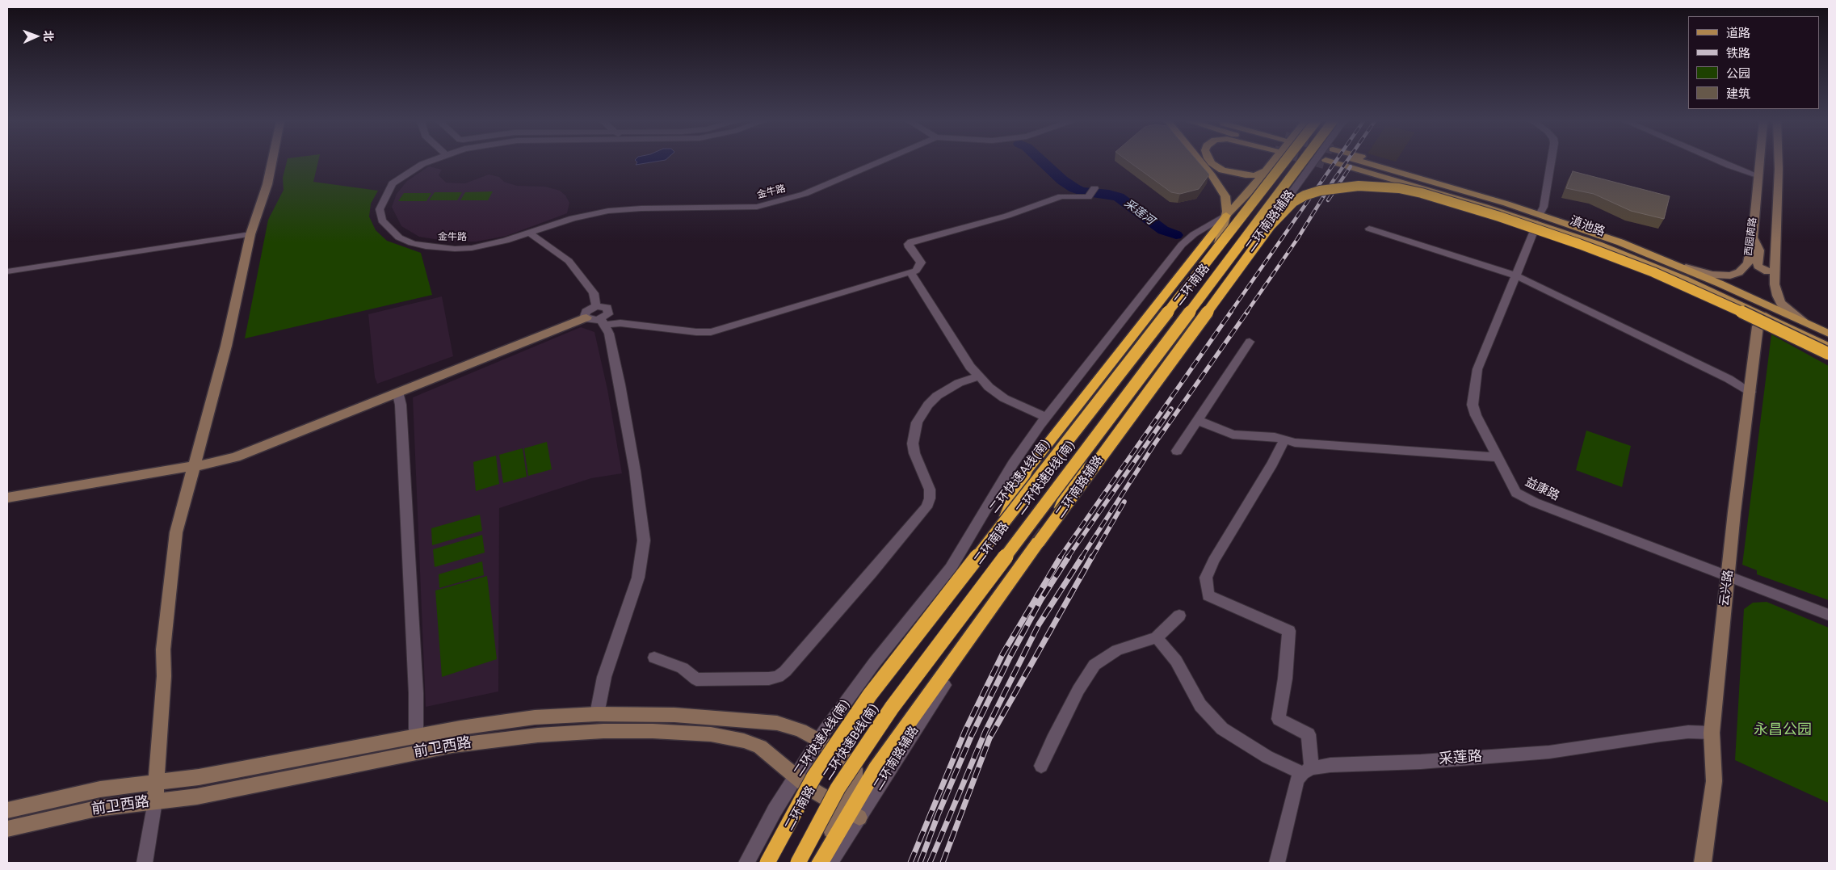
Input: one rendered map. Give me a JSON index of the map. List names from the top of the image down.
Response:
{
  "streets": {
    "highway": ["二环快速A线(南)", "二环快速B线(南)"],
    "main road": [
      "滇池路",
      "西园南路",
      "二环南路",
      "云兴路",
      "前卫西路"
    ],
    "street": [
      "金牛路",
      "二环南路辅路",
      "益康路",
      "采莲路"
    ]
  },
  "crossings": [
    ["二环南路辅路", "前卫西路"],
    ["滇池路", "西园南路"],
    ["滇池路", "益康路"],
    ["滇池路", "云兴路"],
    ["二环南路", "前卫西路"],
    ["益康路", "云兴路"],
    ["云兴路", "采莲路"]
  ],
  "water": ["采莲河"],
  "parks": ["永昌公园"],
  "legend": [
    "道路",
    "铁路",
    "公园",
    "建筑"
  ],
  "north": "right"
}
